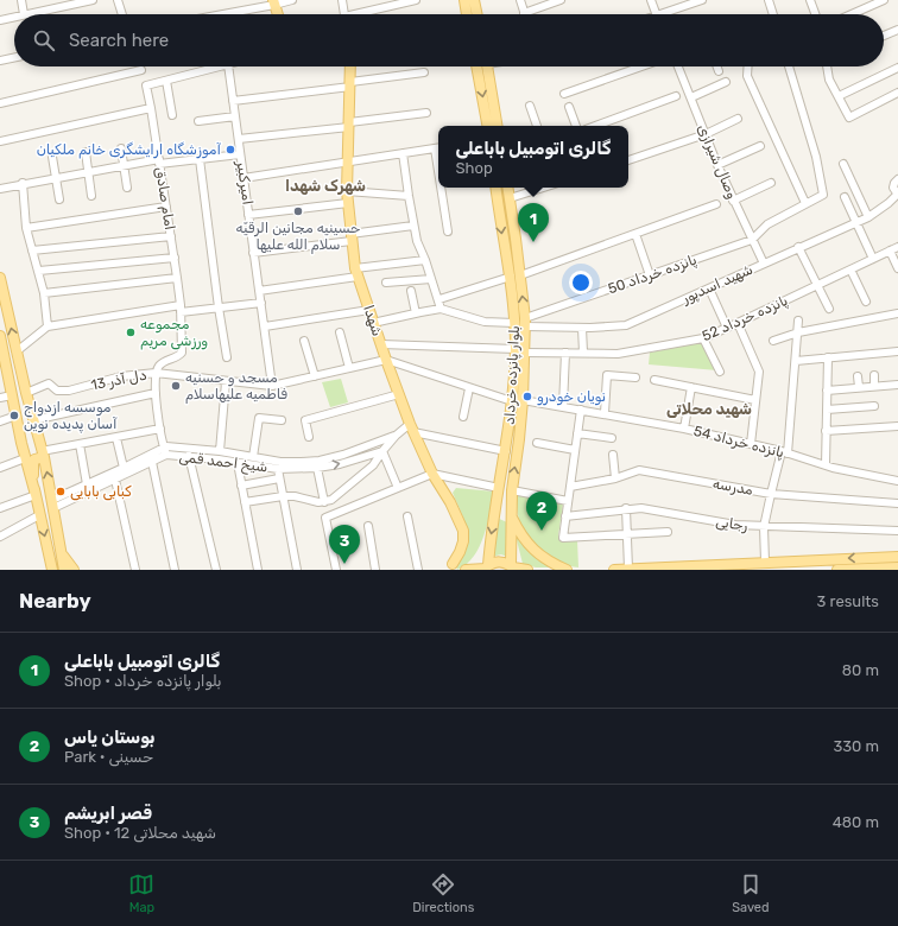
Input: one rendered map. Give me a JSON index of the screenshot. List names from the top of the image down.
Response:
{
  "streets": {
    "main road": ["شهدا", "بلوار پانزده خرداد"],
    "street": [
      "وصال شیرازی",
      "امیرکبیر",
      "امام صادق",
      "پانزده خرداد 50",
      "شهید اسدپور",
      "پانزده خرداد 52",
      "دل آذر 13",
      "پانزده خرداد 54",
      "شیخ احمد قمی",
      "مدرسه",
      "رجایی"
    ]
  },
  "crossings": [
    ["وصال شیرازی", "پانزده خرداد 50"],
    ["وصال شیرازی", "شهید اسدپور"],
    ["امیرکبیر", "دل آذر 13"],
    ["امام صادق", "دل آذر 13"],
    ["پانزده خرداد 50", "شهید اسدپور"],
    ["پانزده خرداد 50", "بلوار پانزده خرداد"],
    ["شهید اسدپور", "بلوار پانزده خرداد"],
    ["پانزده خرداد 52", "شهدا"],
    ["پانزده خرداد 52", "بلوار پانزده خرداد"],
    ["شهدا", "دل آذر 13"],
    ["شهدا", "شیخ احمد قمی"],
    ["بلوار پانزده خرداد", "پانزده خرداد 54"]
  ],
  "districts": ["شهرک شهدا", "شهید محلاتی"],
  "places": [
    "آموزشگاه ارایشگری خانم ملکیان",
    "حسینیه مجانین الرقیّه سلام الله علیها",
    "مجموعه ورزشی مریم",
    "مسجد و حسنیه فاطمیه علیهاسلام",
    "نویان خودرو",
    "موسسه ازدواج آسان پدیده نوین",
    "کبابی بابایی"
  ],
  "page": {
    "search": "Search here",
    "popup": ["گالری اتومبیل باباعلی", "Shop"],
    "pins": ["1", "2", "3"],
    "heading": ["Nearby", "3 results"],
    "list": [
      {
        "mark": "1",
        "name": "گالری اتومبیل باباعلی",
        "note": "Shop · بلوار پانزده خرداد",
        "value": "80 m"
      },
      {
        "mark": "2",
        "name": "بوستان یاس",
        "note": "Park · حسینی",
        "value": "330 m"
      },
      {
        "mark": "3",
        "name": "قصر ابریشم",
        "note": "Shop · شهید محلاتی 12",
        "value": "480 m"
      }
    ],
    "nav": ["Map", "Directions", "Saved"]
  }
}
